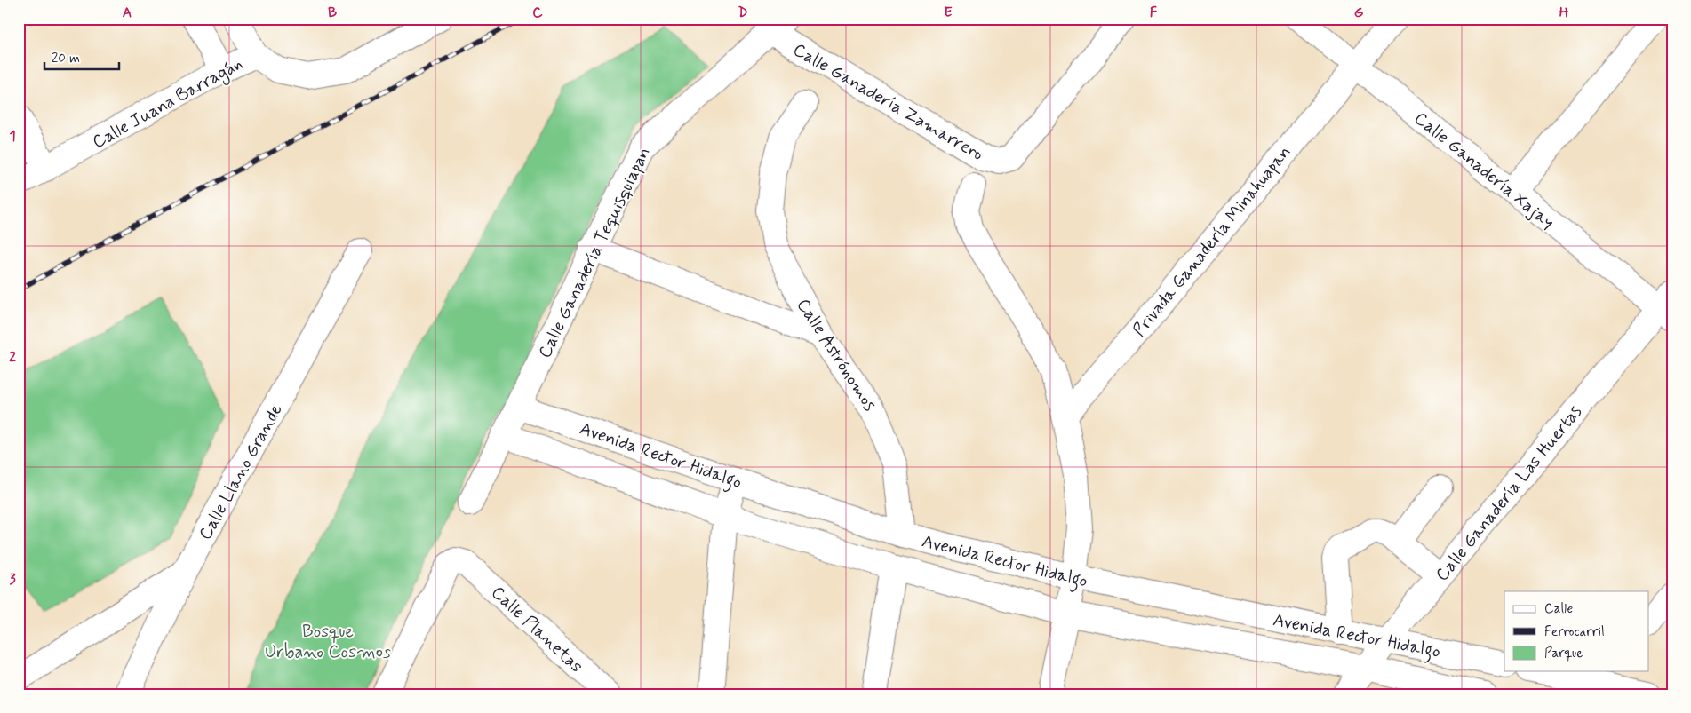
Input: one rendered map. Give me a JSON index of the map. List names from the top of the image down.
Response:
{
  "streets": {
    "street": [
      "Calle Ganadería Zamarrero",
      "Calle Juana Barragán",
      "Calle Ganadería Xajay",
      "Privada Ganadería Minahuapan",
      "Calle Ganadería Tequisquiapan",
      "Calle Astrónomos",
      "Avenida Rector Hidalgo",
      "Calle Llano Grande",
      "Calle Ganadería Las Huertas",
      "Calle Planetas"
    ]
  },
  "crossings": [
    ["Calle Ganadería Zamarrero", "Calle Ganadería Tequisquiapan"],
    ["Calle Ganadería Xajay", "Privada Ganadería Minahuapan"],
    ["Calle Ganadería Xajay", "Calle Ganadería Las Huertas"],
    ["Calle Ganadería Tequisquiapan", "Avenida Rector Hidalgo"],
    ["Calle Astrónomos", "Avenida Rector Hidalgo"],
    ["Avenida Rector Hidalgo", "Calle Ganadería Las Huertas"]
  ],
  "parks": ["Bosque Urbano Cosmos"],
  "legend": ["Calle", "Ferrocarril", "Parque"],
  "scale_bar": "20 m",
  "grid": {
    "columns": [
      "A",
      "B",
      "C",
      "D",
      "E",
      "F",
      "G",
      "H"
    ],
    "rows": ["1", "2", "3"]
  }
}
